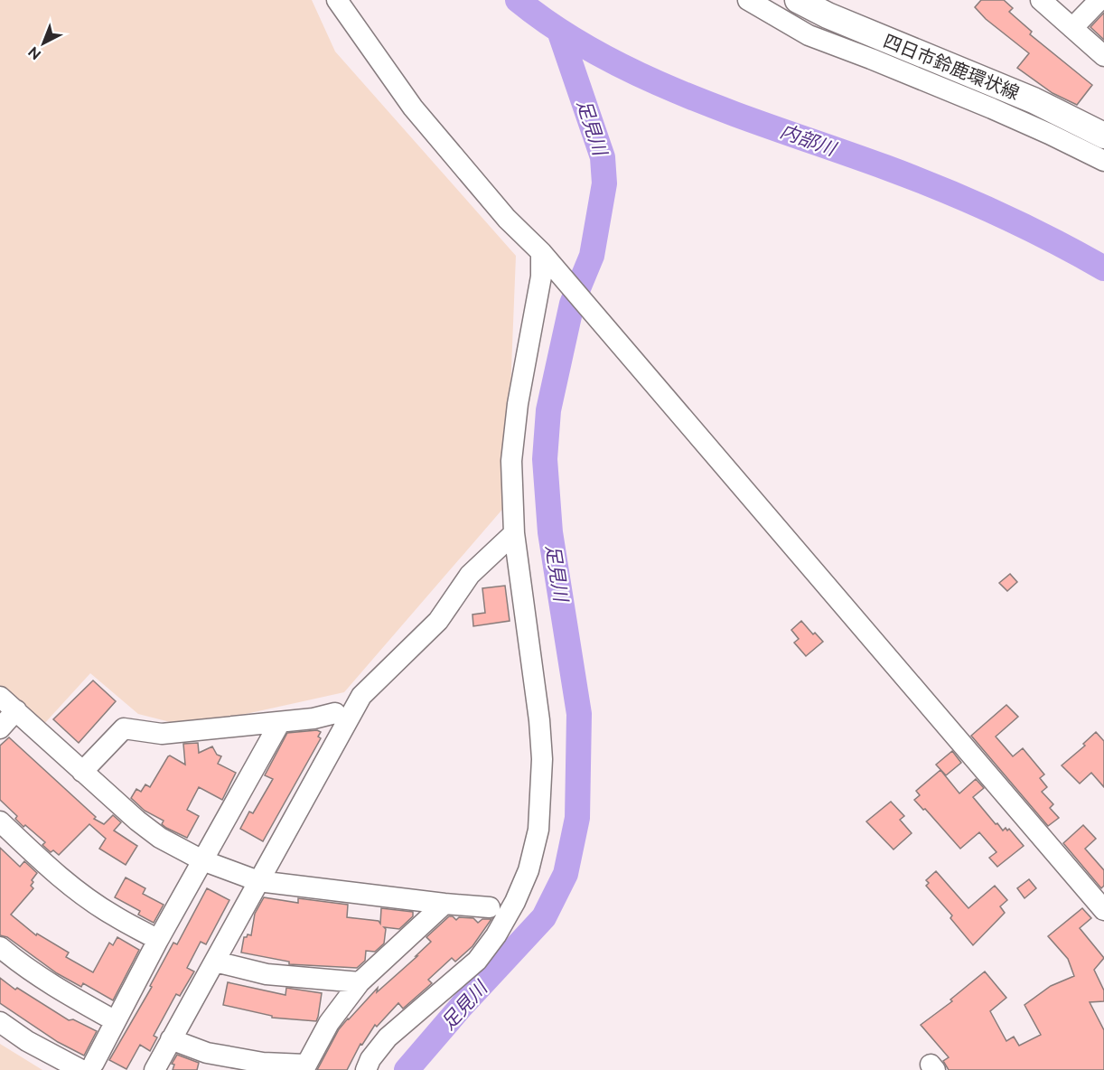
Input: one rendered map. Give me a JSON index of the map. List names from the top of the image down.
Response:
{
  "streets": {
    "main road": ["四日市鈴鹿環状線"]
  },
  "water": ["足見川", "内部川"],
  "north": "bottom left"
}
